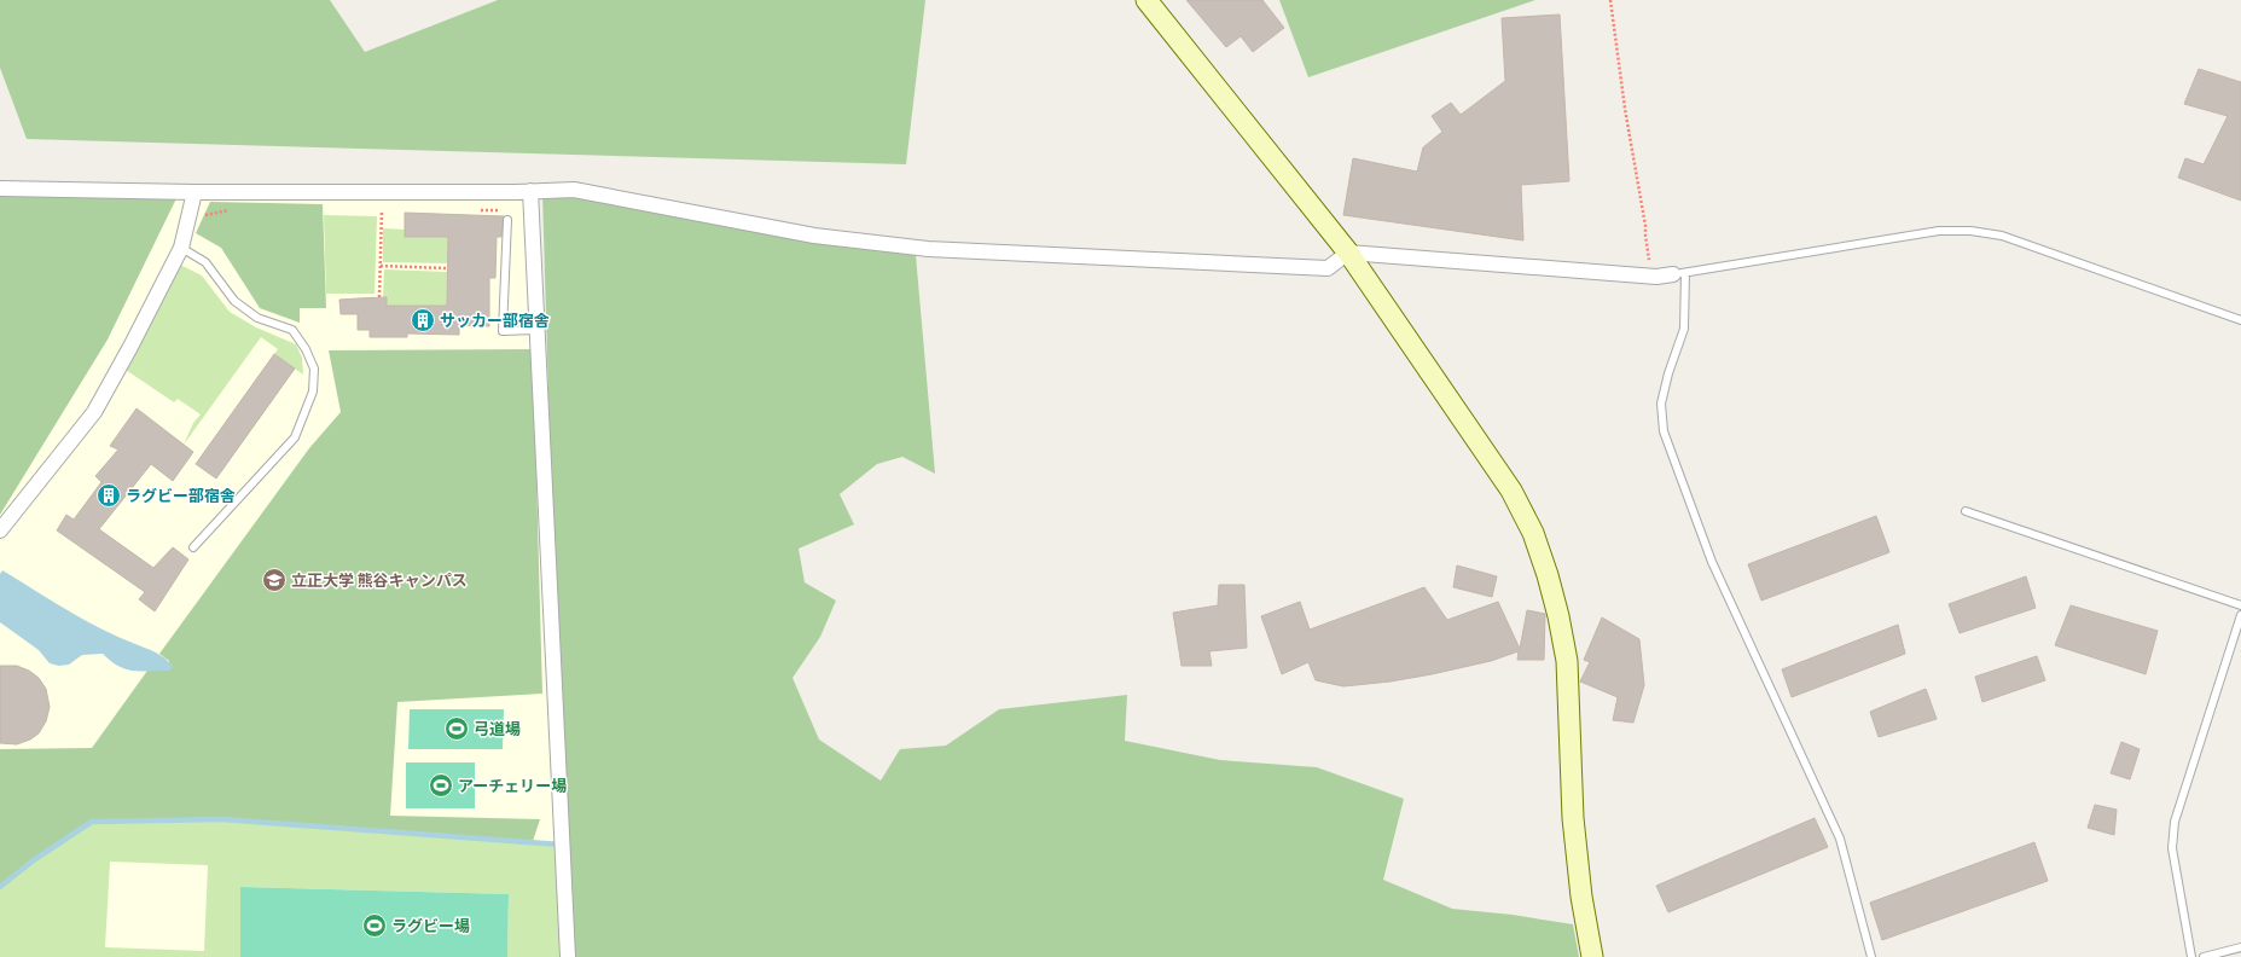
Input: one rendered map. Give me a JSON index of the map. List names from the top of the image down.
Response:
{
  "places": {
    "building": ["サッカー部宿舎", "ラグビー部宿舎"],
    "school or university": ["立正大学 熊谷キャンパス"],
    "sports": ["弓道場", "アーチェリー場", "ラグビー場"]
  }
}
